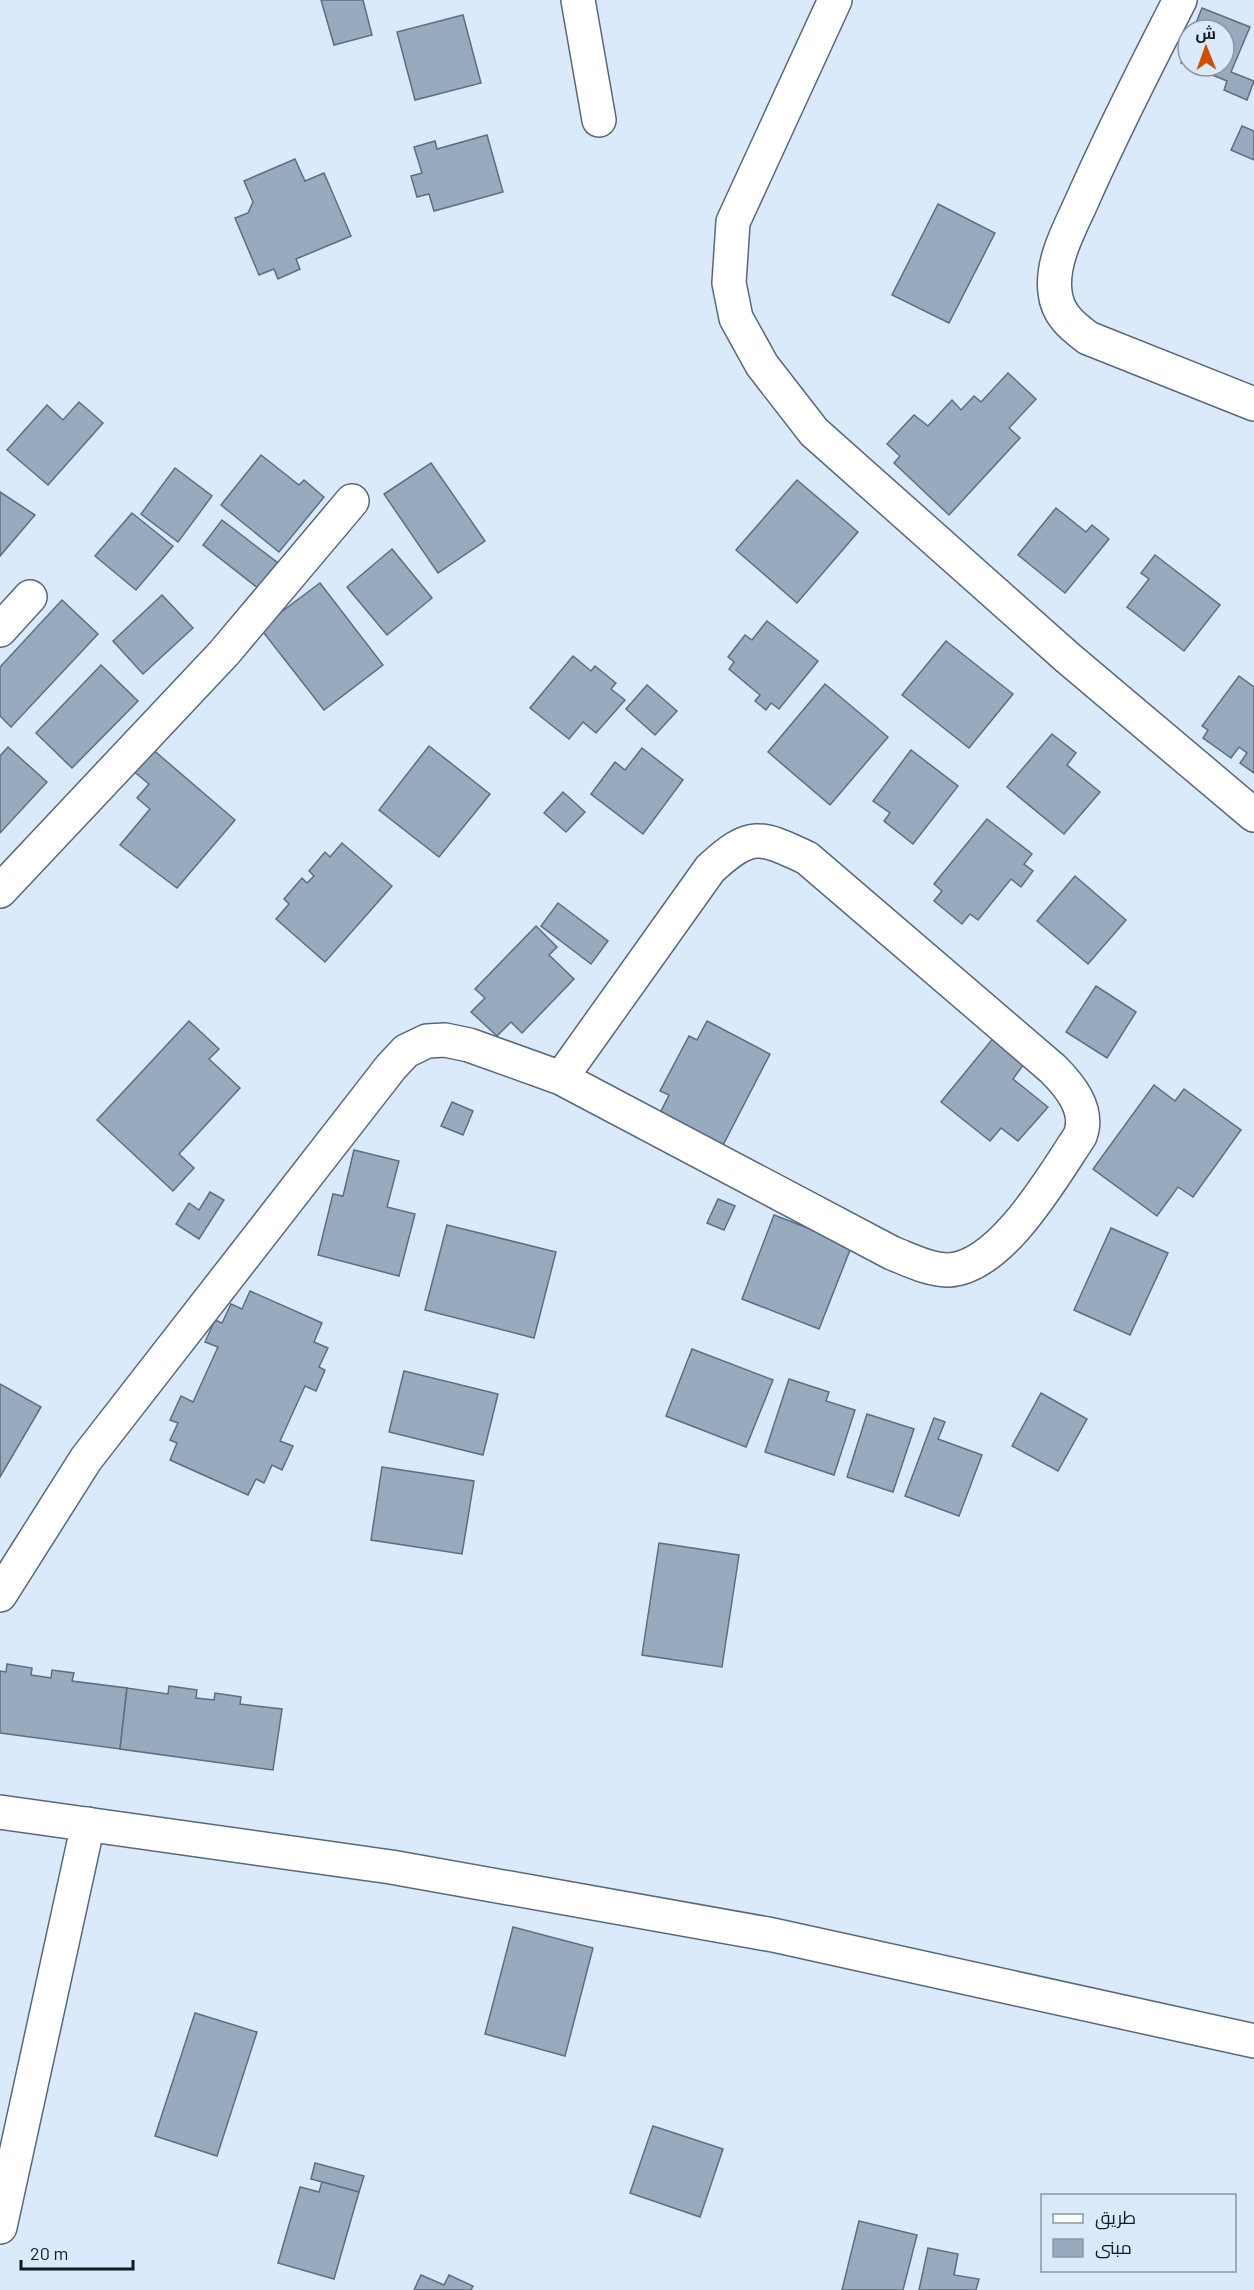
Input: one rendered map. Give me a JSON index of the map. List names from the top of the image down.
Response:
{
  "legend": ["طريق", "مبنى"],
  "scale_bar": "20 m",
  "north": "top"
}
